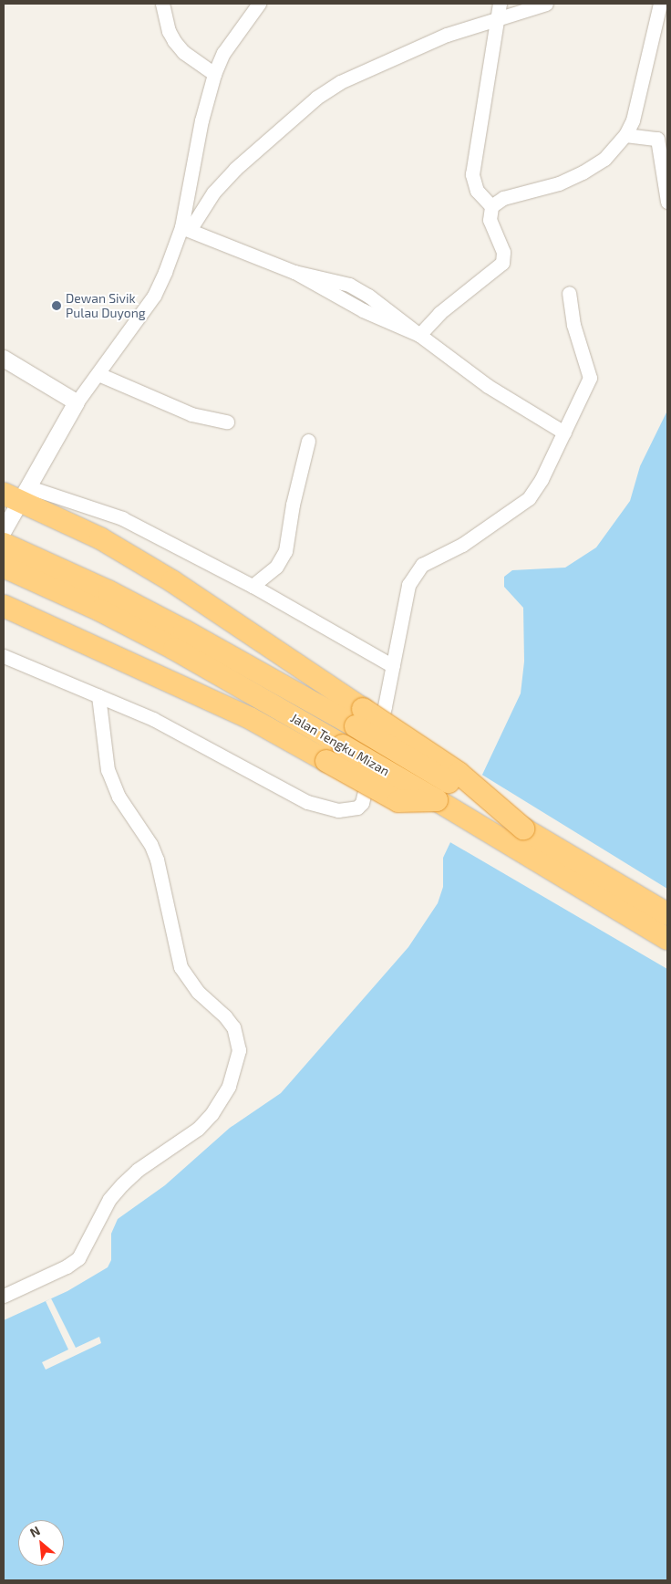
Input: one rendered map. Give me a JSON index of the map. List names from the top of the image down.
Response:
{
  "streets": {
    "highway": ["Jalan Tengku Mizan"]
  },
  "places": ["Dewan Sivik Pulau Duyong"],
  "north": "top left"
}
